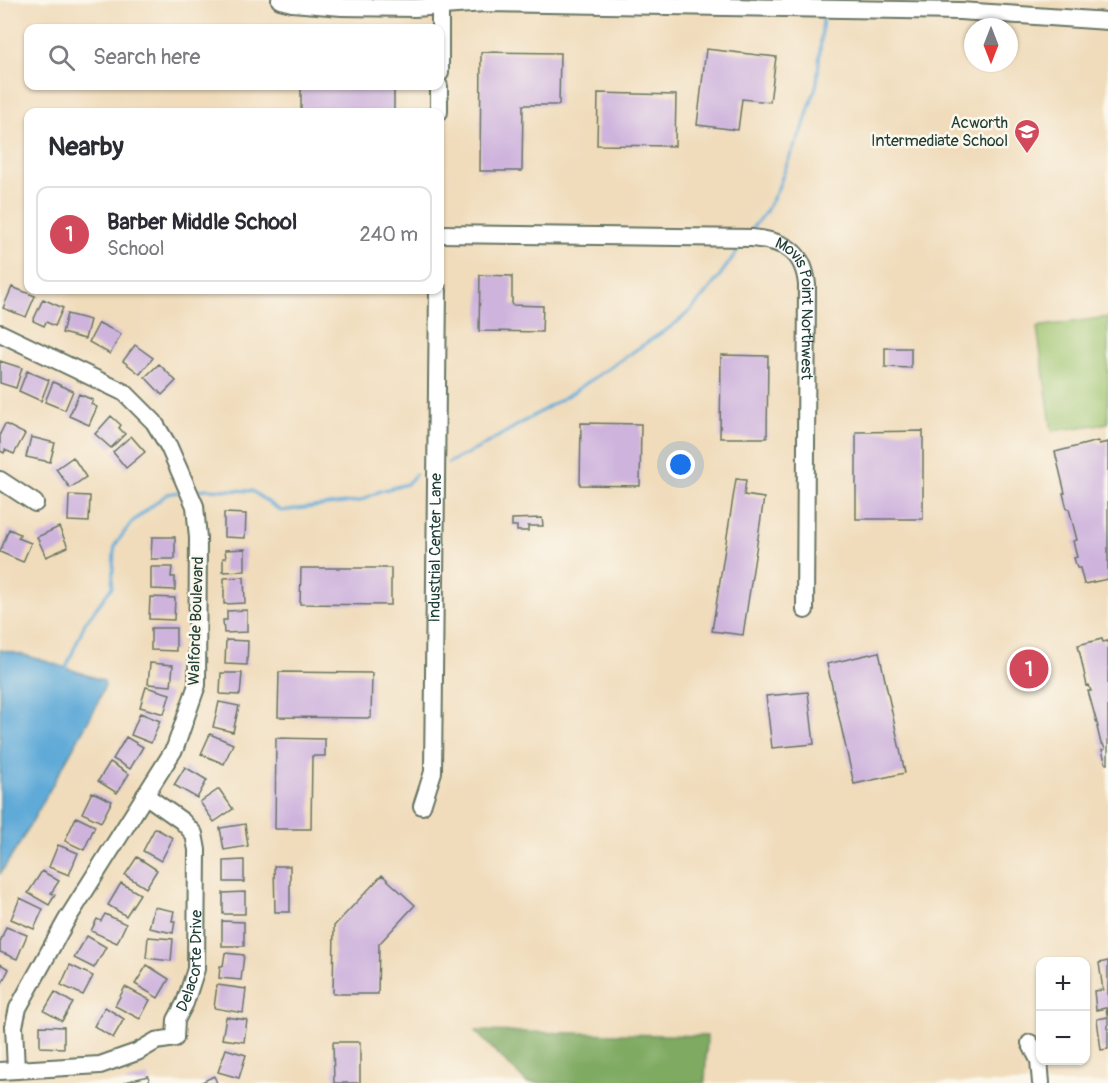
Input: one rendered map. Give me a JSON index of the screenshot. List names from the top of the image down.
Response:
{
  "streets": {
    "street": [
      "Movis Point Northwest",
      "Industrial Center Lane",
      "Walforde Boulevard",
      "Delacorte Drive"
    ]
  },
  "crossings": [
    ["Walforde Boulevard", "Delacorte Drive"]
  ],
  "places": {
    "school or university": ["Acworth Intermediate School"]
  },
  "north": "bottom",
  "page": {
    "search": "Search here",
    "heading": "Nearby",
    "list": [
      {
        "mark": "1",
        "name": "Barber Middle School",
        "note": "School",
        "value": "240 m"
      }
    ],
    "pins": "1",
    "map_buttons": ["+", "−"]
  }
}
